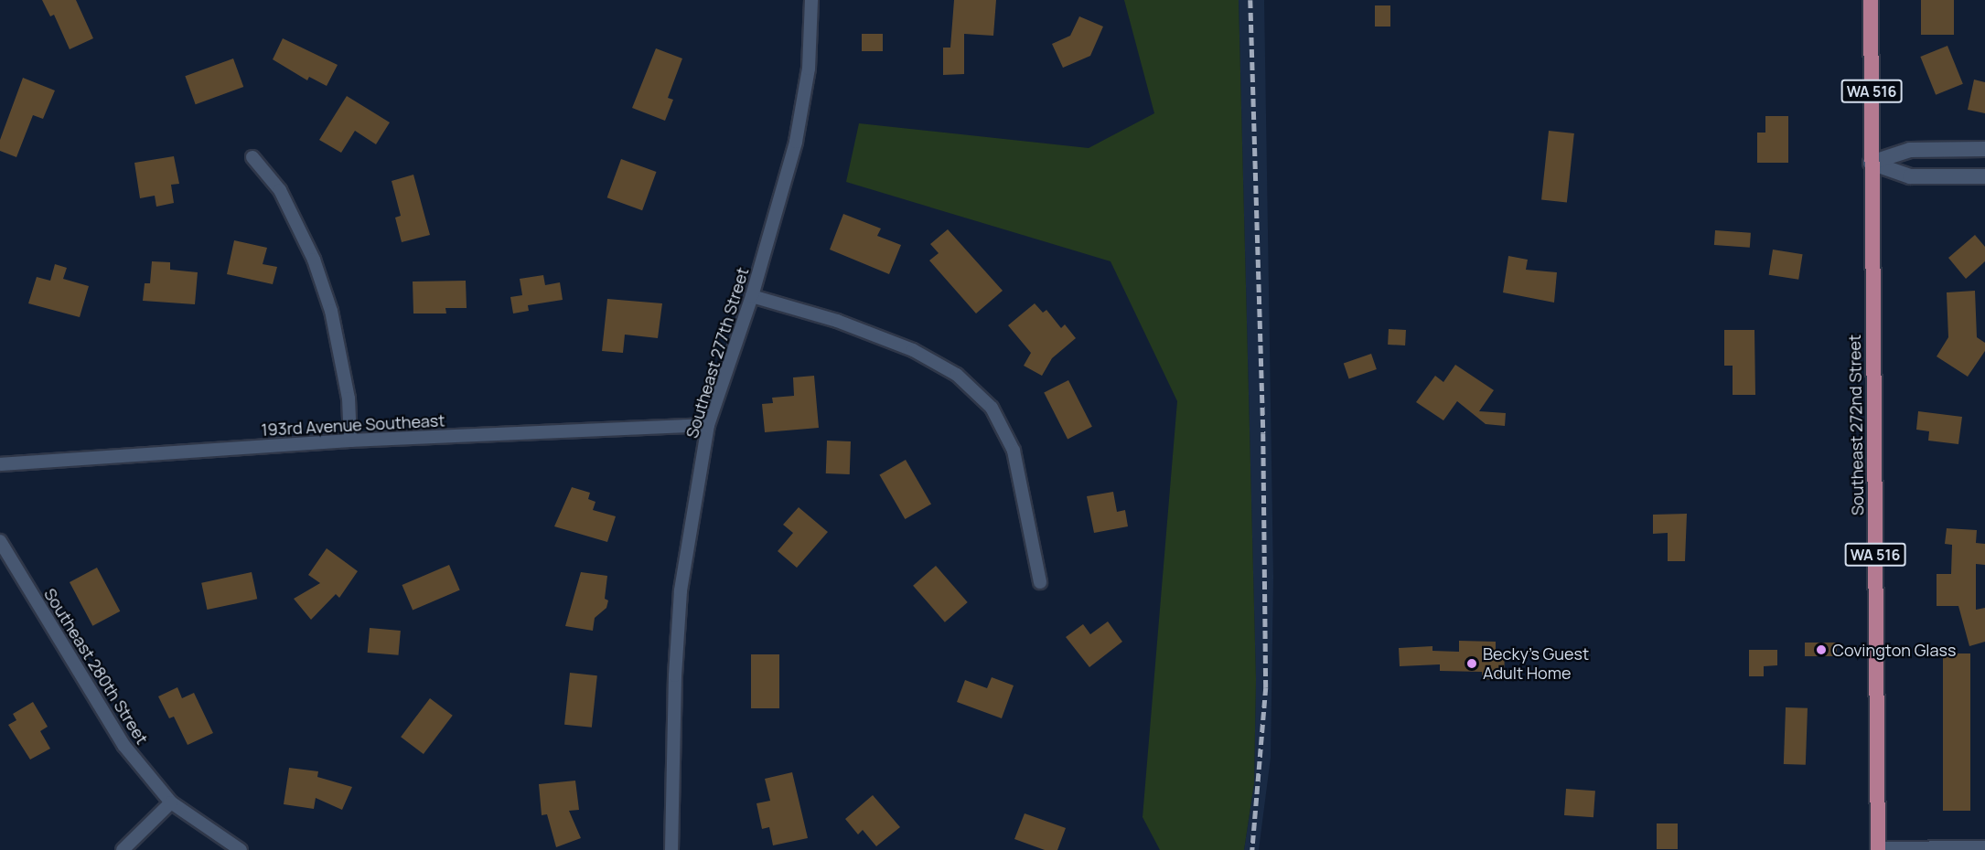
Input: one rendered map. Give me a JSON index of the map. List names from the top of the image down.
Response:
{
  "streets": {
    "main road": ["WA 516", "Southeast 272nd Street"],
    "street": ["Southeast 277th Street", "193rd Avenue Southeast", "Southeast 280th Street"]
  },
  "crossings": [
    ["Southeast 277th Street", "193rd Avenue Southeast"]
  ],
  "places": ["Covington Glass", "Becky's Guest Adult Home"]
}
